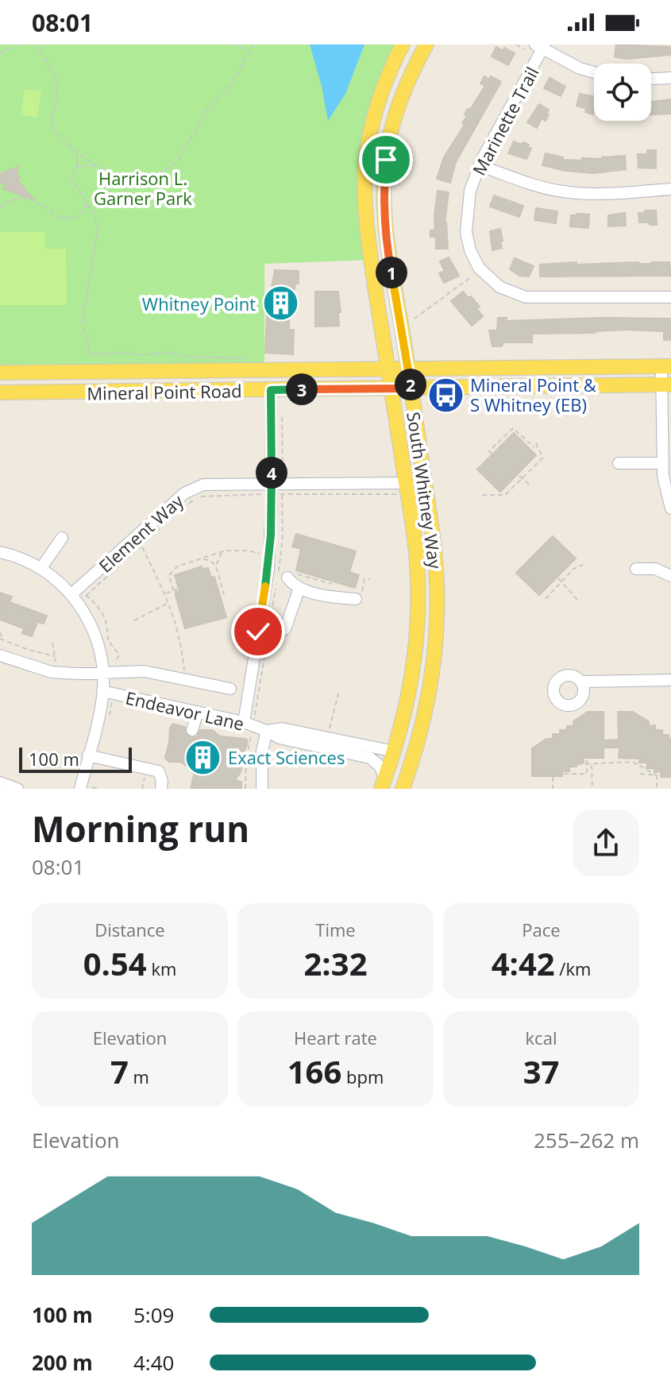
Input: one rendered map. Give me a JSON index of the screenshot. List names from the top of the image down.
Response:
{
  "streets": {
    "main road": ["Mineral Point Road", "South Whitney Way"],
    "street": ["Marinette Trail", "Element Way", "Endeavor Lane"]
  },
  "crossings": [
    ["Mineral Point Road", "South Whitney Way"],
    ["South Whitney Way", "Element Way"],
    ["South Whitney Way", "Endeavor Lane"]
  ],
  "parks": ["Harrison L. Garner Park"],
  "places": {
    "building": ["Whitney Point", "Exact Sciences"],
    "bus stop": ["Mineral Point & S Whitney (EB)"]
  },
  "scale_bar": "100 m",
  "page": {
    "status": "08:01",
    "pins": [
      "1",
      "2",
      "3",
      "4"
    ],
    "scale": "100 m",
    "heading": ["Morning run", "08:01"],
    "stats": [
      ["Distance", "0.54 km"],
      ["Time", "2:32"],
      ["Pace", "4:42 /km"],
      ["Elevation", "7 m"],
      ["Heart rate", "166 bpm"],
      ["kcal", "37"]
    ],
    "chart": ["Elevation", "255–262 m"],
    "list": [
      {
        "name": "100 m",
        "note": "5:09"
      },
      {
        "name": "200 m",
        "note": "4:40"
      }
    ]
  }
}
